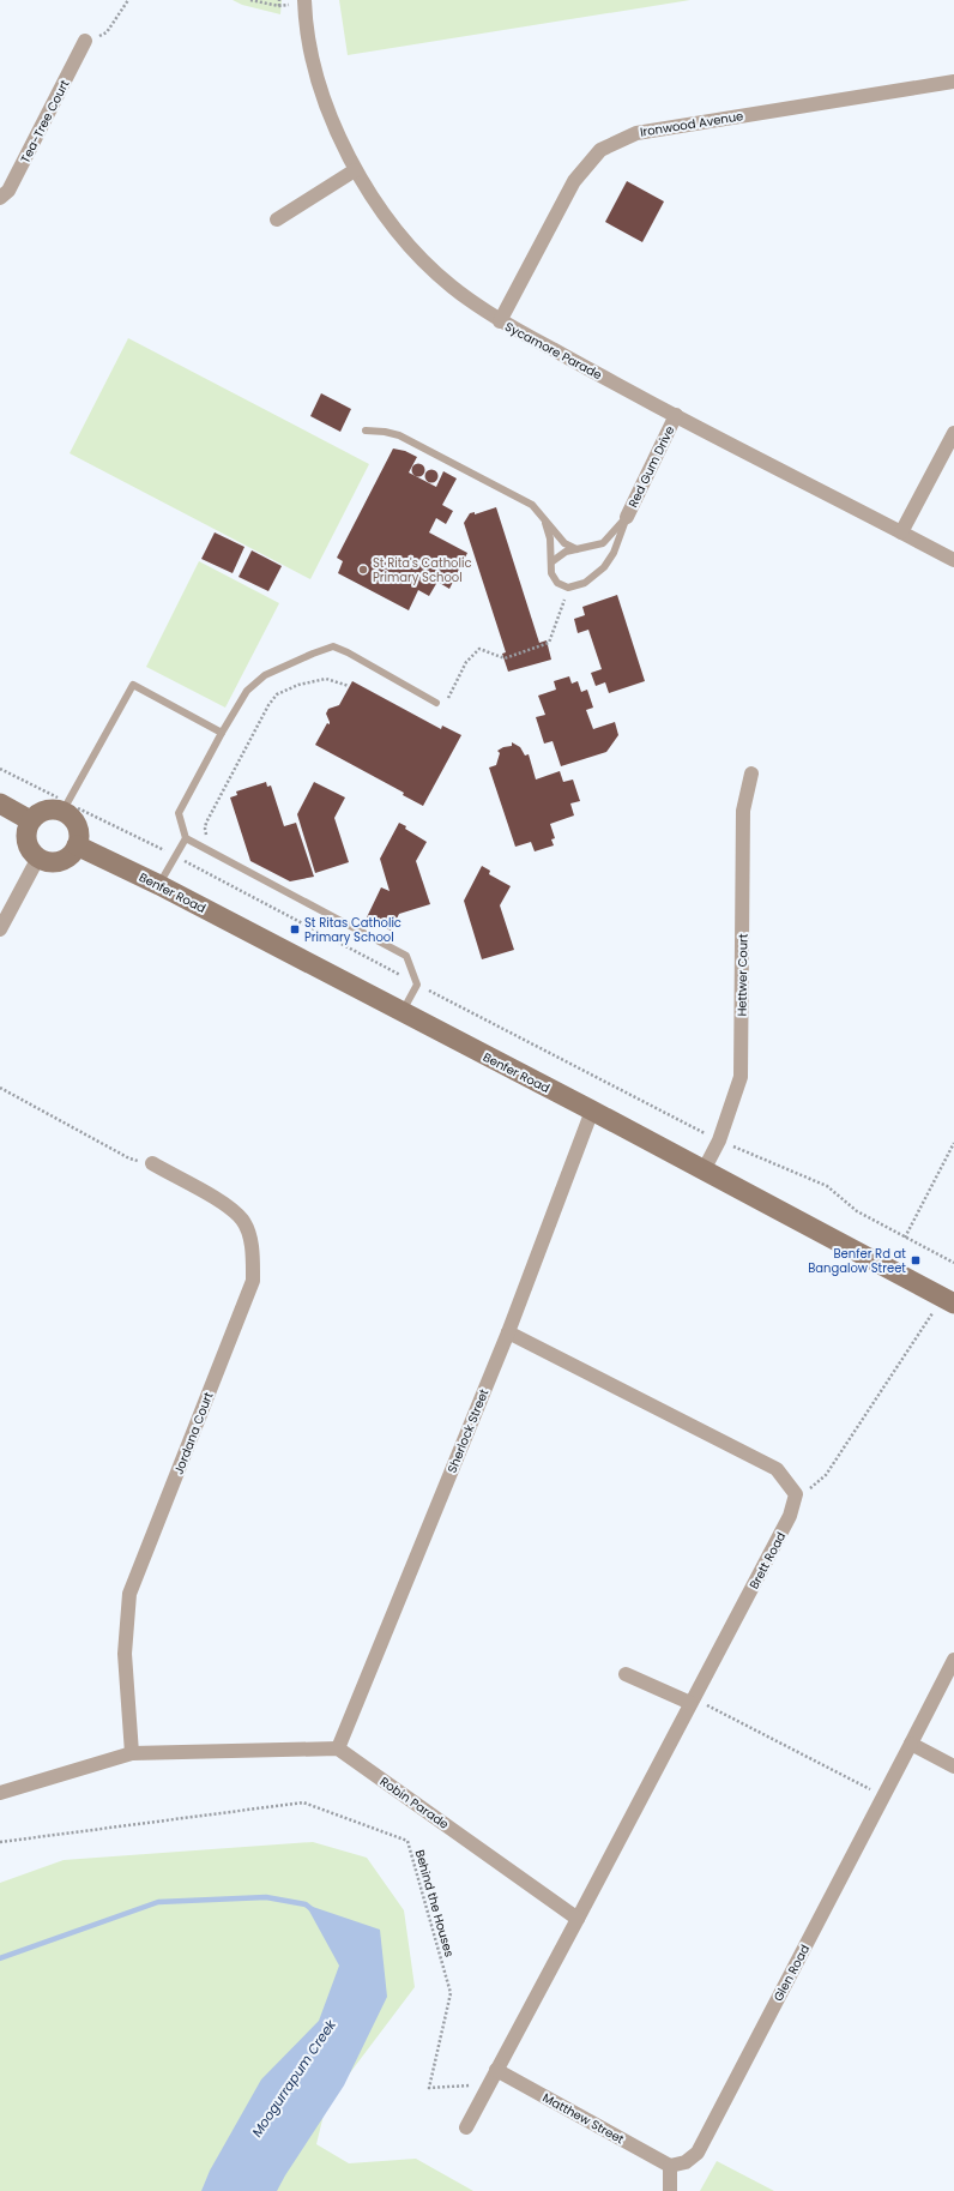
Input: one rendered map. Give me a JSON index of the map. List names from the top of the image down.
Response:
{
  "streets": {
    "street": [
      "Tea-Tree Court",
      "Ironwood Avenue",
      "Sycamore Parade",
      "Red Gum Drive",
      "Benfer Road",
      "Hettwer Court",
      "Sherlock Street",
      "Jordana Court",
      "Brett Road",
      "Robin Parade",
      "Glen Road",
      "Matthew Street"
    ],
    "path": ["Behind the Houses"]
  },
  "crossings": [
    ["Ironwood Avenue", "Sycamore Parade"],
    ["Sycamore Parade", "Red Gum Drive"],
    ["Benfer Road", "Hettwer Court"],
    ["Benfer Road", "Sherlock Street"],
    ["Sherlock Street", "Robin Parade"],
    ["Brett Road", "Robin Parade"],
    ["Glen Road", "Matthew Street"]
  ],
  "water": ["Moogurrapum Creek"],
  "places": {
    "other": ["St Rita's Catholic Primary School"],
    "transit": ["St Ritas Catholic Primary School", "Benfer Rd at Bangalow Street"]
  }
}
